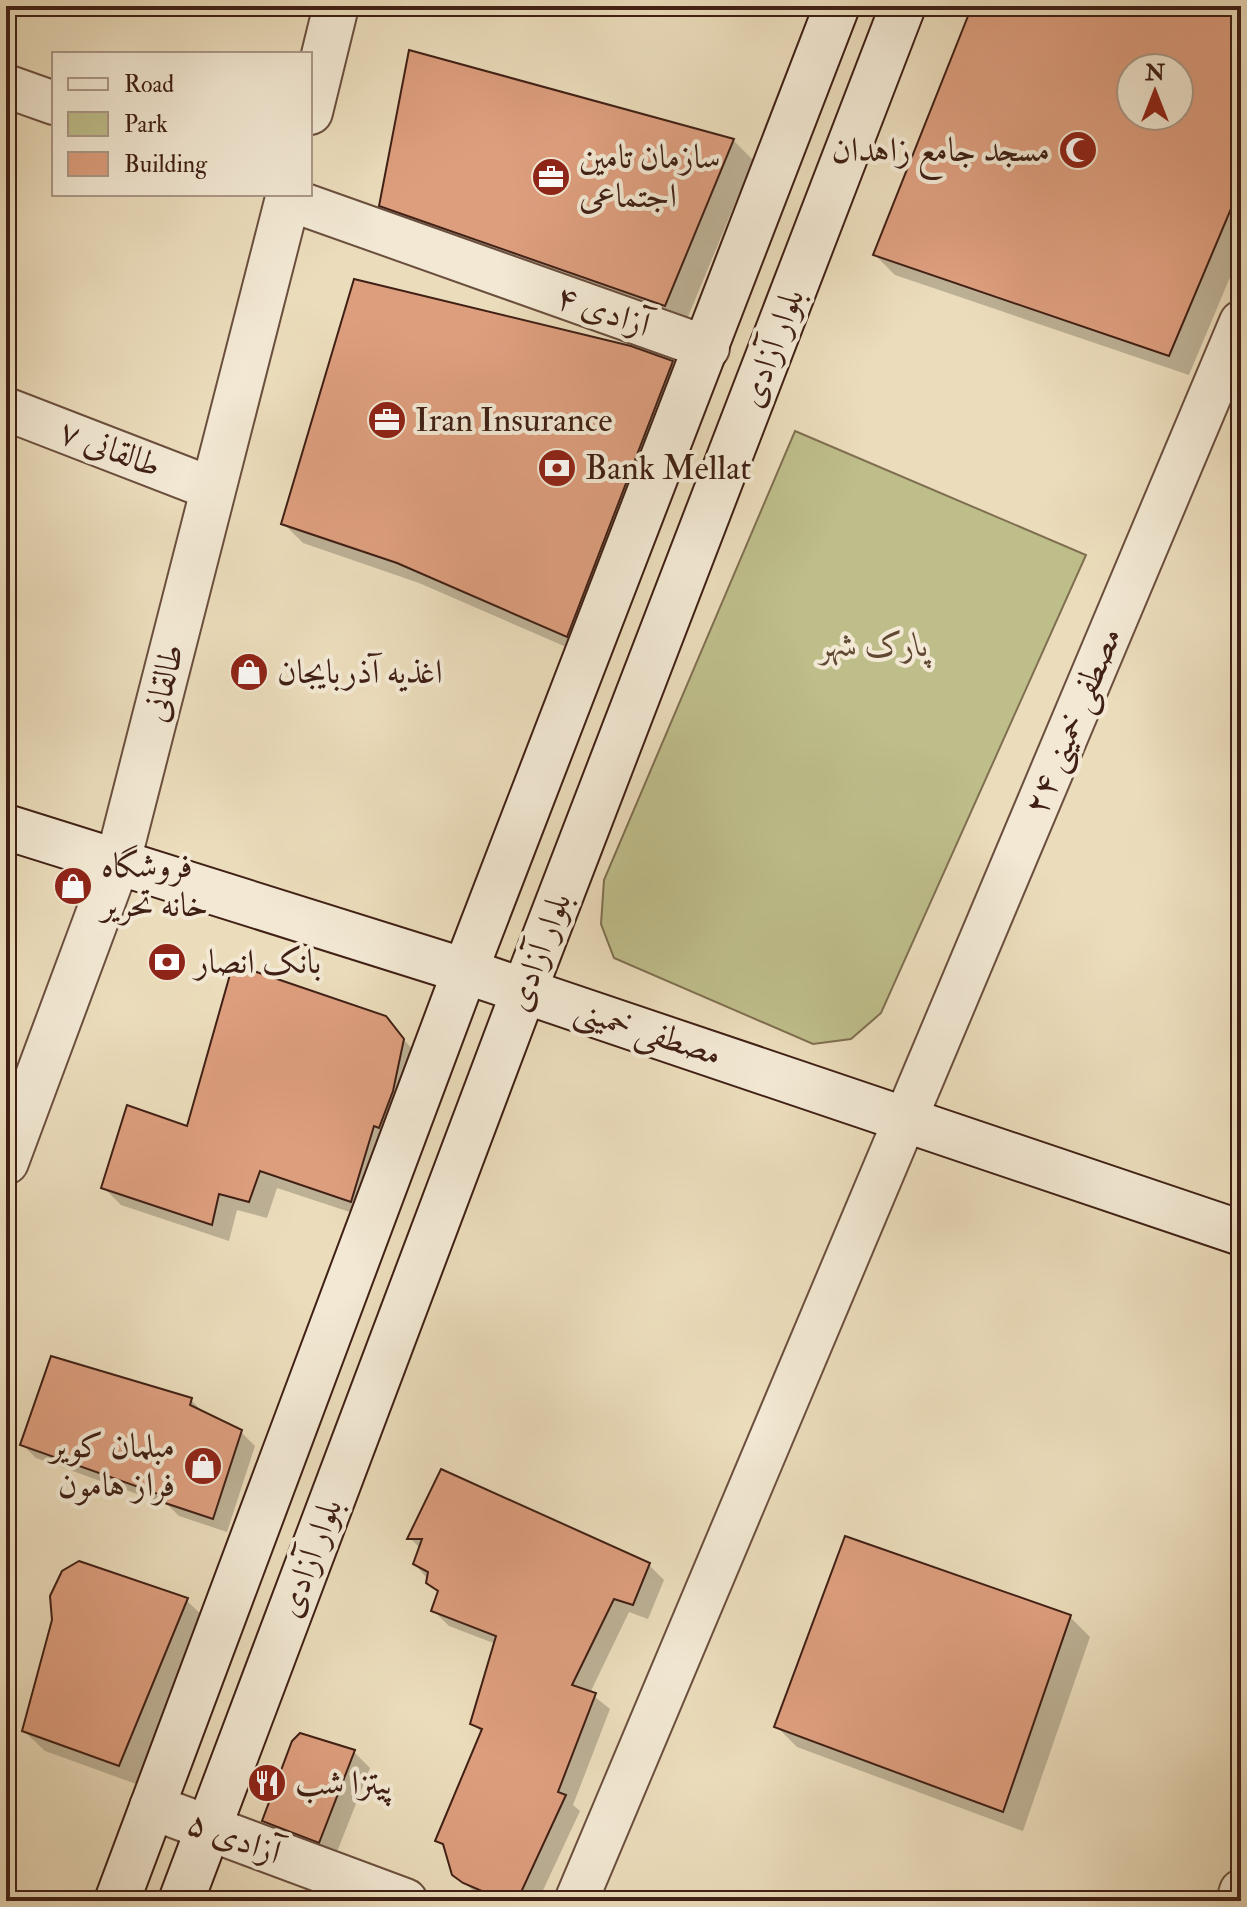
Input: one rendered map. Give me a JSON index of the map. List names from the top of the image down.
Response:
{
  "streets": {
    "main road": [
      "بلوار آزادی",
      "طالقانی",
      "مصطفی خمینی",
      "آزادی ۵"
    ],
    "street": ["آزادی ۴", "طالقانی ۷", "مصطفی خمینی ۲۴"]
  },
  "crossings": [
    ["آزادی ۴", "بلوار آزادی"],
    ["آزادی ۴", "طالقانی"],
    ["بلوار آزادی", "مصطفی خمینی"],
    ["بلوار آزادی", "آزادی ۵"],
    ["طالقانی ۷", "طالقانی"],
    ["طالقانی", "مصطفی خمینی"],
    ["مصطفی خمینی ۲۴", "مصطفی خمینی"]
  ],
  "parks": ["پارک شهر"],
  "places": {
    "mosque": ["مسجد جامع زاهدان"],
    "office": ["سازمان تامین اجتماعی", "Iran Insurance"],
    "bank": ["Bank Mellat", "بانک انصار"],
    "shop": ["اغذیه آذربایجان", "فروشگاه خانه تحریر", "مبلمان کویر فراز هامون"],
    "restaurant": ["پیتزا شب"]
  },
  "legend": ["Road", "Park", "Building"],
  "north": "top"
}
